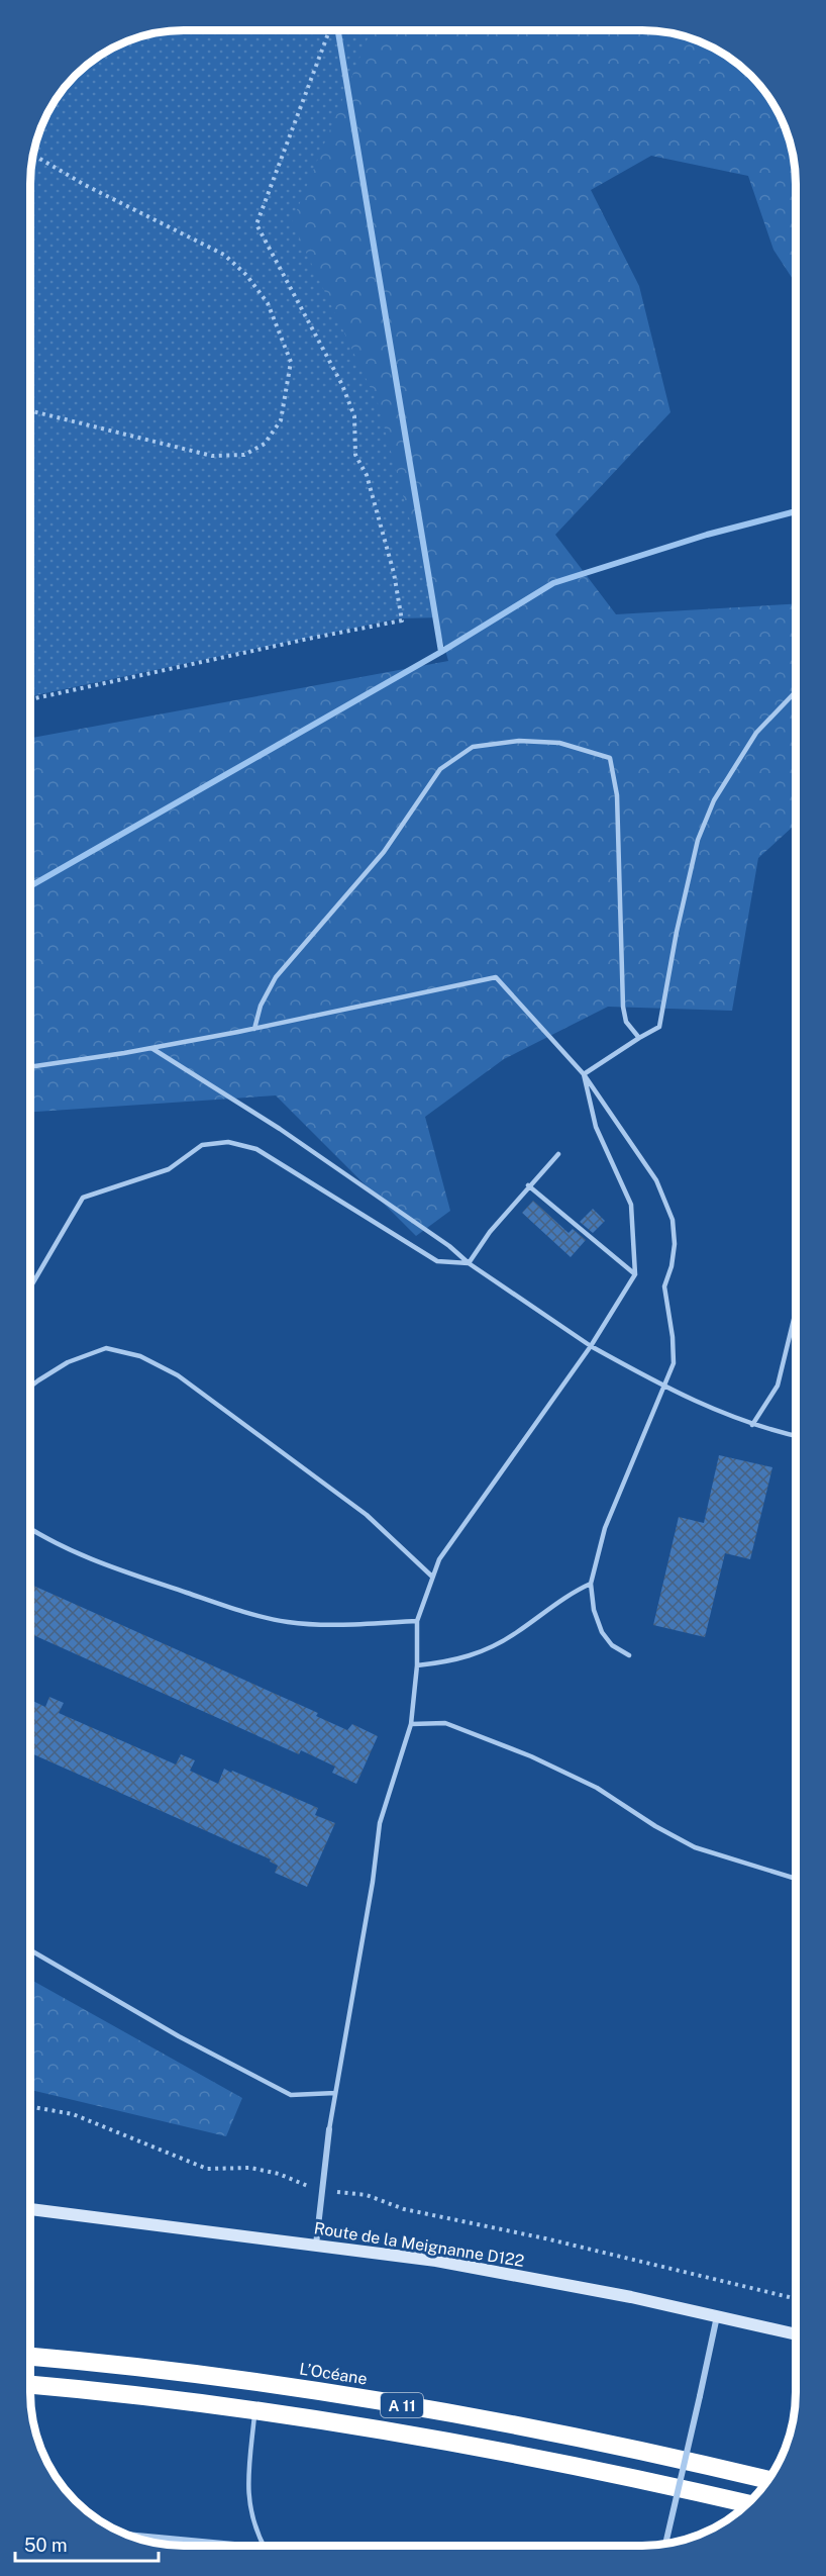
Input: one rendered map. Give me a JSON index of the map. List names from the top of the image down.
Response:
{
  "streets": {
    "highway": ["L’Océane", "A 11"],
    "street": ["Route de la Meignanne D122"]
  },
  "scale_bar": "50 m"
}
